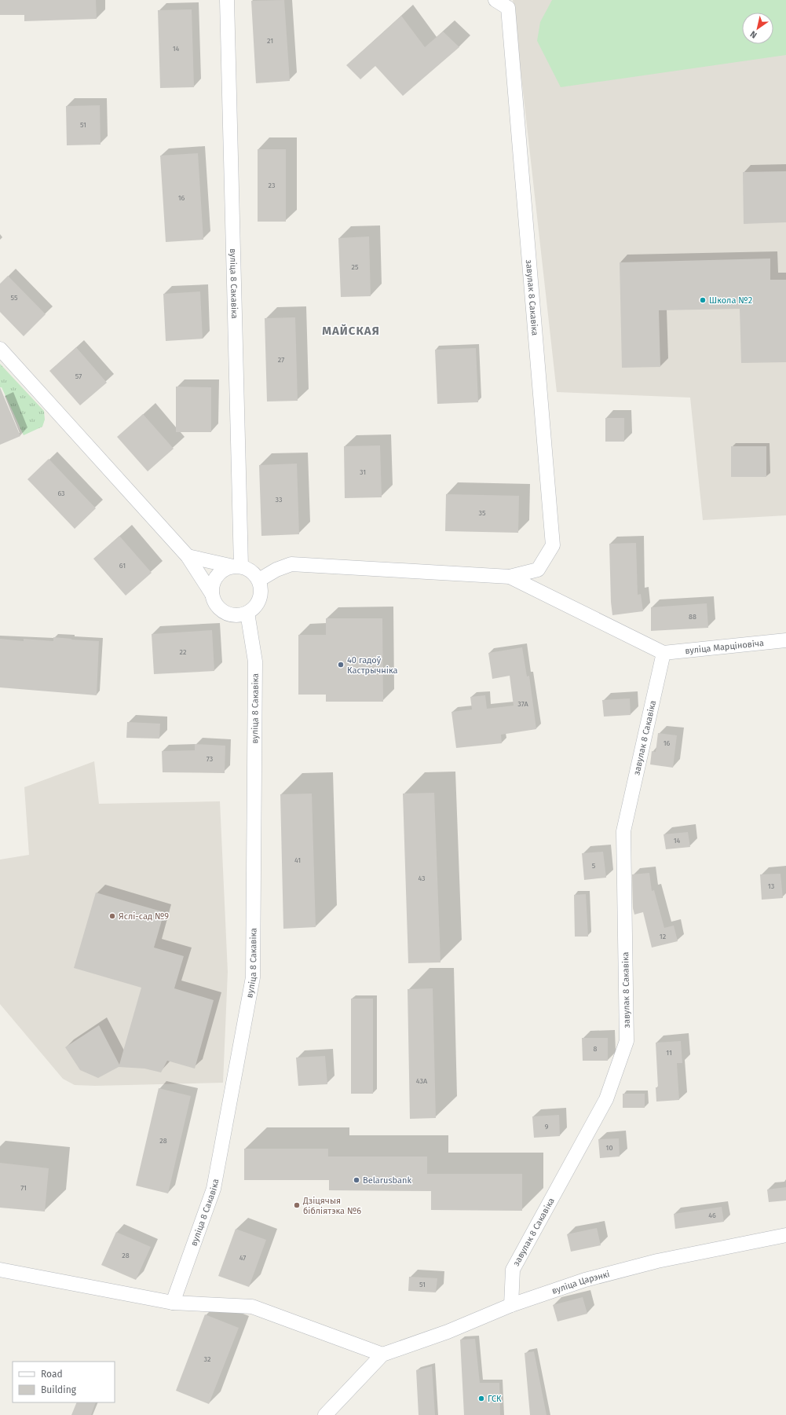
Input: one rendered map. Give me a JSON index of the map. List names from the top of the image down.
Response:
{
  "streets": {
    "street": [
      "вуліца 8 Сакавіка",
      "завулак 8 Сакавіка",
      "вуліца Марціновіча",
      "вуліца Царэнкі"
    ]
  },
  "crossings": [
    ["завулак 8 Сакавіка", "вуліца Марціновіча"],
    ["завулак 8 Сакавіка", "вуліца Царэнкі"]
  ],
  "districts": ["МАЙСКАЯ"],
  "places": [
    "Школа №2",
    "40 гадоў Кастрычніка",
    "Яслі-сад №9",
    "Belarusbank",
    "Дзіцячыя бібліятэка №6",
    "ГСК"
  ],
  "house_numbers": [
    "21",
    "14",
    "51",
    "23",
    "16",
    "25",
    "55",
    "27",
    "57",
    "31",
    "63",
    "33",
    "35",
    "61",
    "88",
    "22",
    "37А",
    "16",
    "73",
    "14",
    "41",
    "5",
    "43",
    "13",
    "12",
    "8",
    "11",
    "43А",
    "9",
    "28",
    "10",
    "71",
    "46",
    "28",
    "47",
    "51",
    "32"
  ],
  "legend": ["Road", "Building"],
  "north": "bottom left"
}
